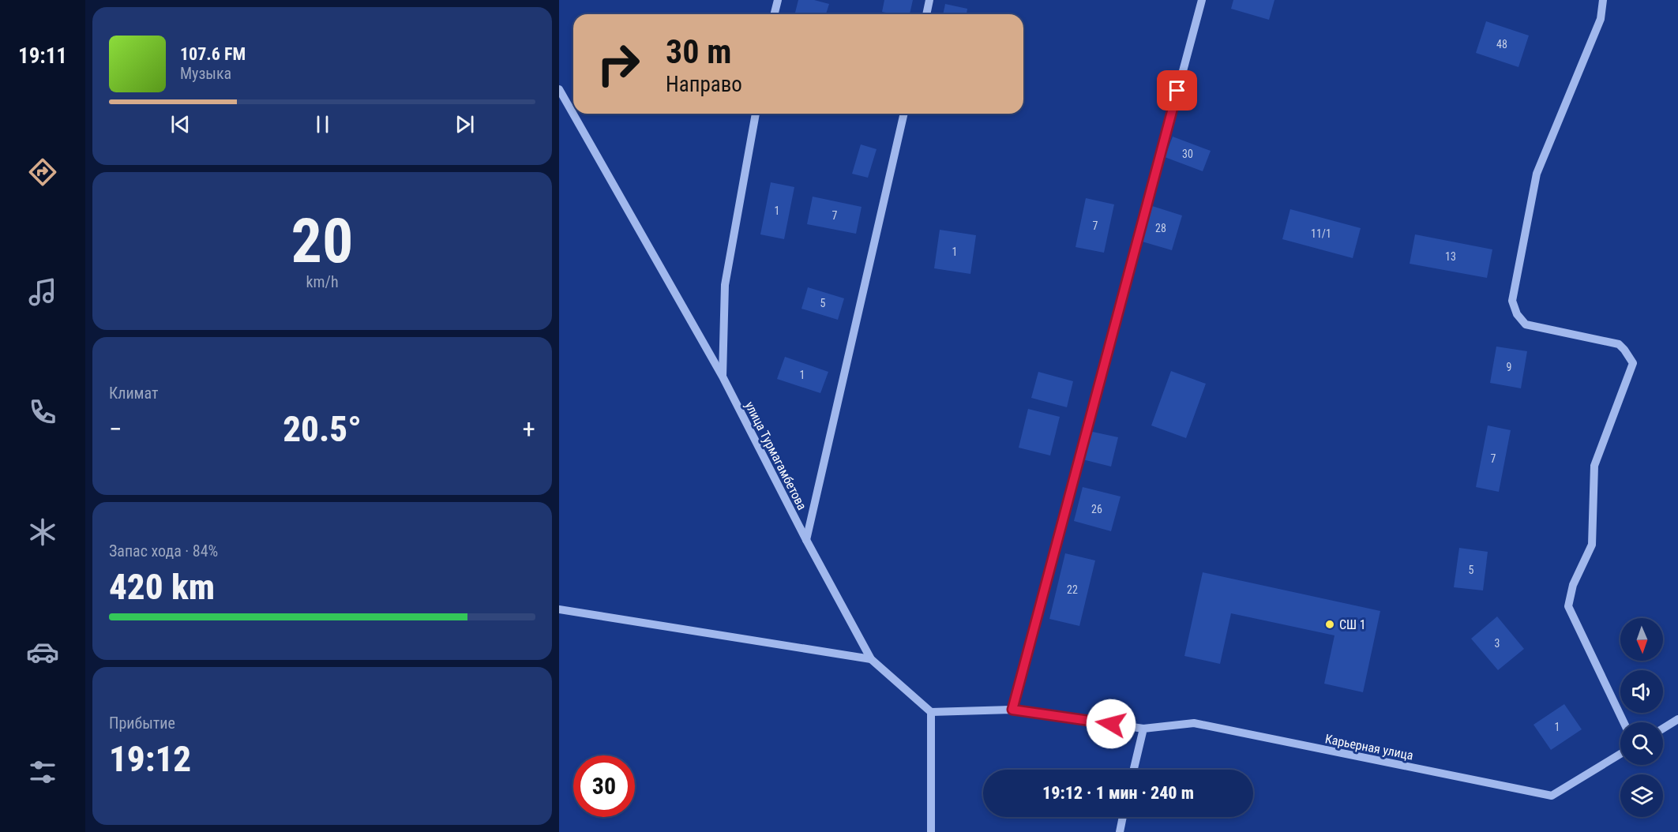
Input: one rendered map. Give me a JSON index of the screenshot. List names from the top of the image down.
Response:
{
  "streets": {
    "street": ["улица Турмагамбетова", "Карьерная улица"]
  },
  "crossings": [
    ["улица Турмагамбетова", "Карьерная улица"]
  ],
  "places": ["СШ 1"],
  "house_numbers": [
    "48",
    "30",
    "1",
    "7",
    "7",
    "28",
    "11/1",
    "1",
    "13",
    "5",
    "9",
    "1",
    "7",
    "26",
    "5",
    "22",
    "3",
    "1"
  ],
  "north": "bottom",
  "page": {
    "tabs": "19:11",
    "turn": ["30 m", "Направо"],
    "song": ["107.6 FM", "Музыка"],
    "tile": [
      ["20", "km/h"],
      "Климат",
      ["Запас хода · 84%", "420 km"],
      ["Прибытие", "19:12"]
    ],
    "heat": ["−", "20.5°", "+"],
    "limit": "30",
    "trip": "19:12 · 1 мин · 240 m"
  }
}
